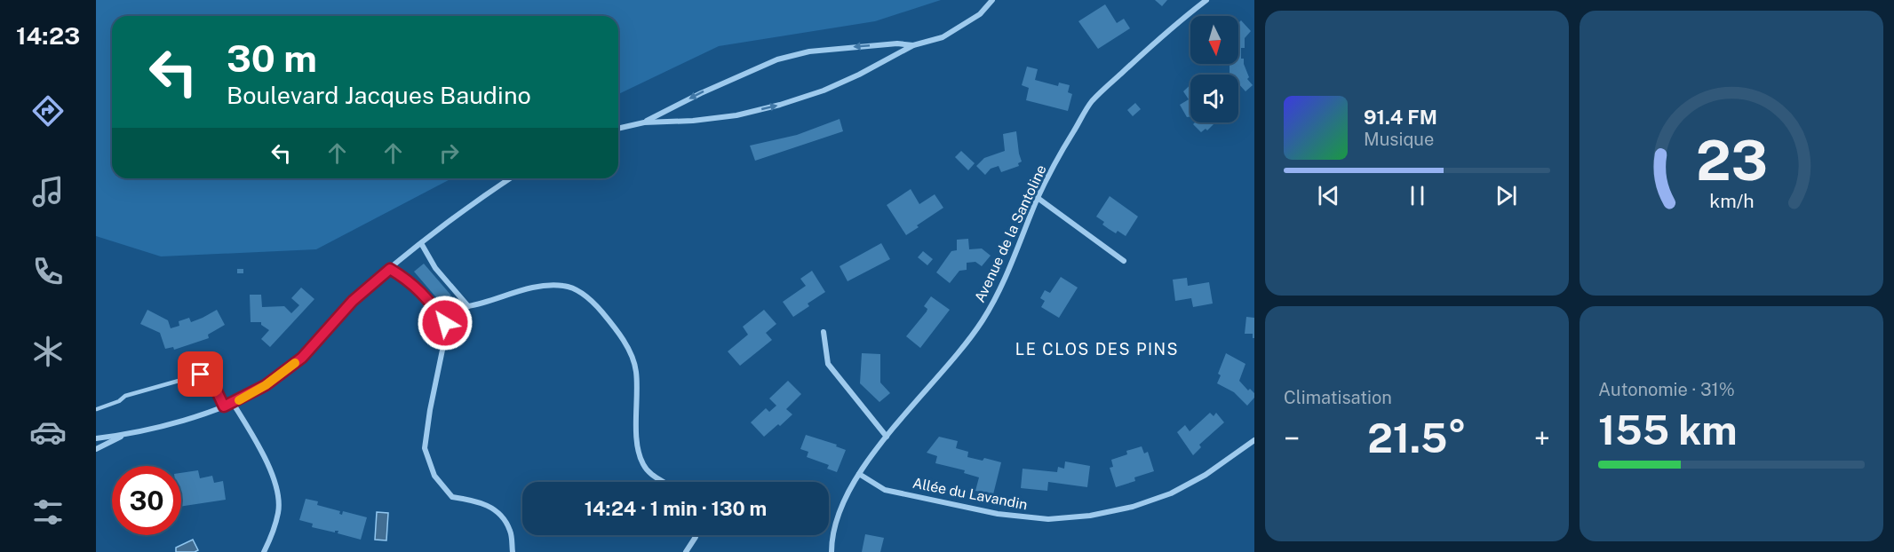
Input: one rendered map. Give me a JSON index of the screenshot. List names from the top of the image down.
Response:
{
  "streets": {
    "street": ["Avenue de la Santoline", "Allée du Lavandin"]
  },
  "crossings": [
    ["Avenue de la Santoline", "Allée du Lavandin"]
  ],
  "districts": ["LE CLOS DES PINS"],
  "north": "bottom",
  "page": {
    "tabs": "14:23",
    "turn": ["30 m", "Boulevard Jacques Baudino"],
    "song": ["91.4 FM", "Musique"],
    "tile": [
      "Climatisation",
      ["Autonomie · 31%", "155 km"]
    ],
    "heat": ["−", "21.5°", "+"],
    "limit": "30",
    "trip": "14:24 · 1 min · 130 m",
    "gauge": ["23", "km/h"]
  }
}
